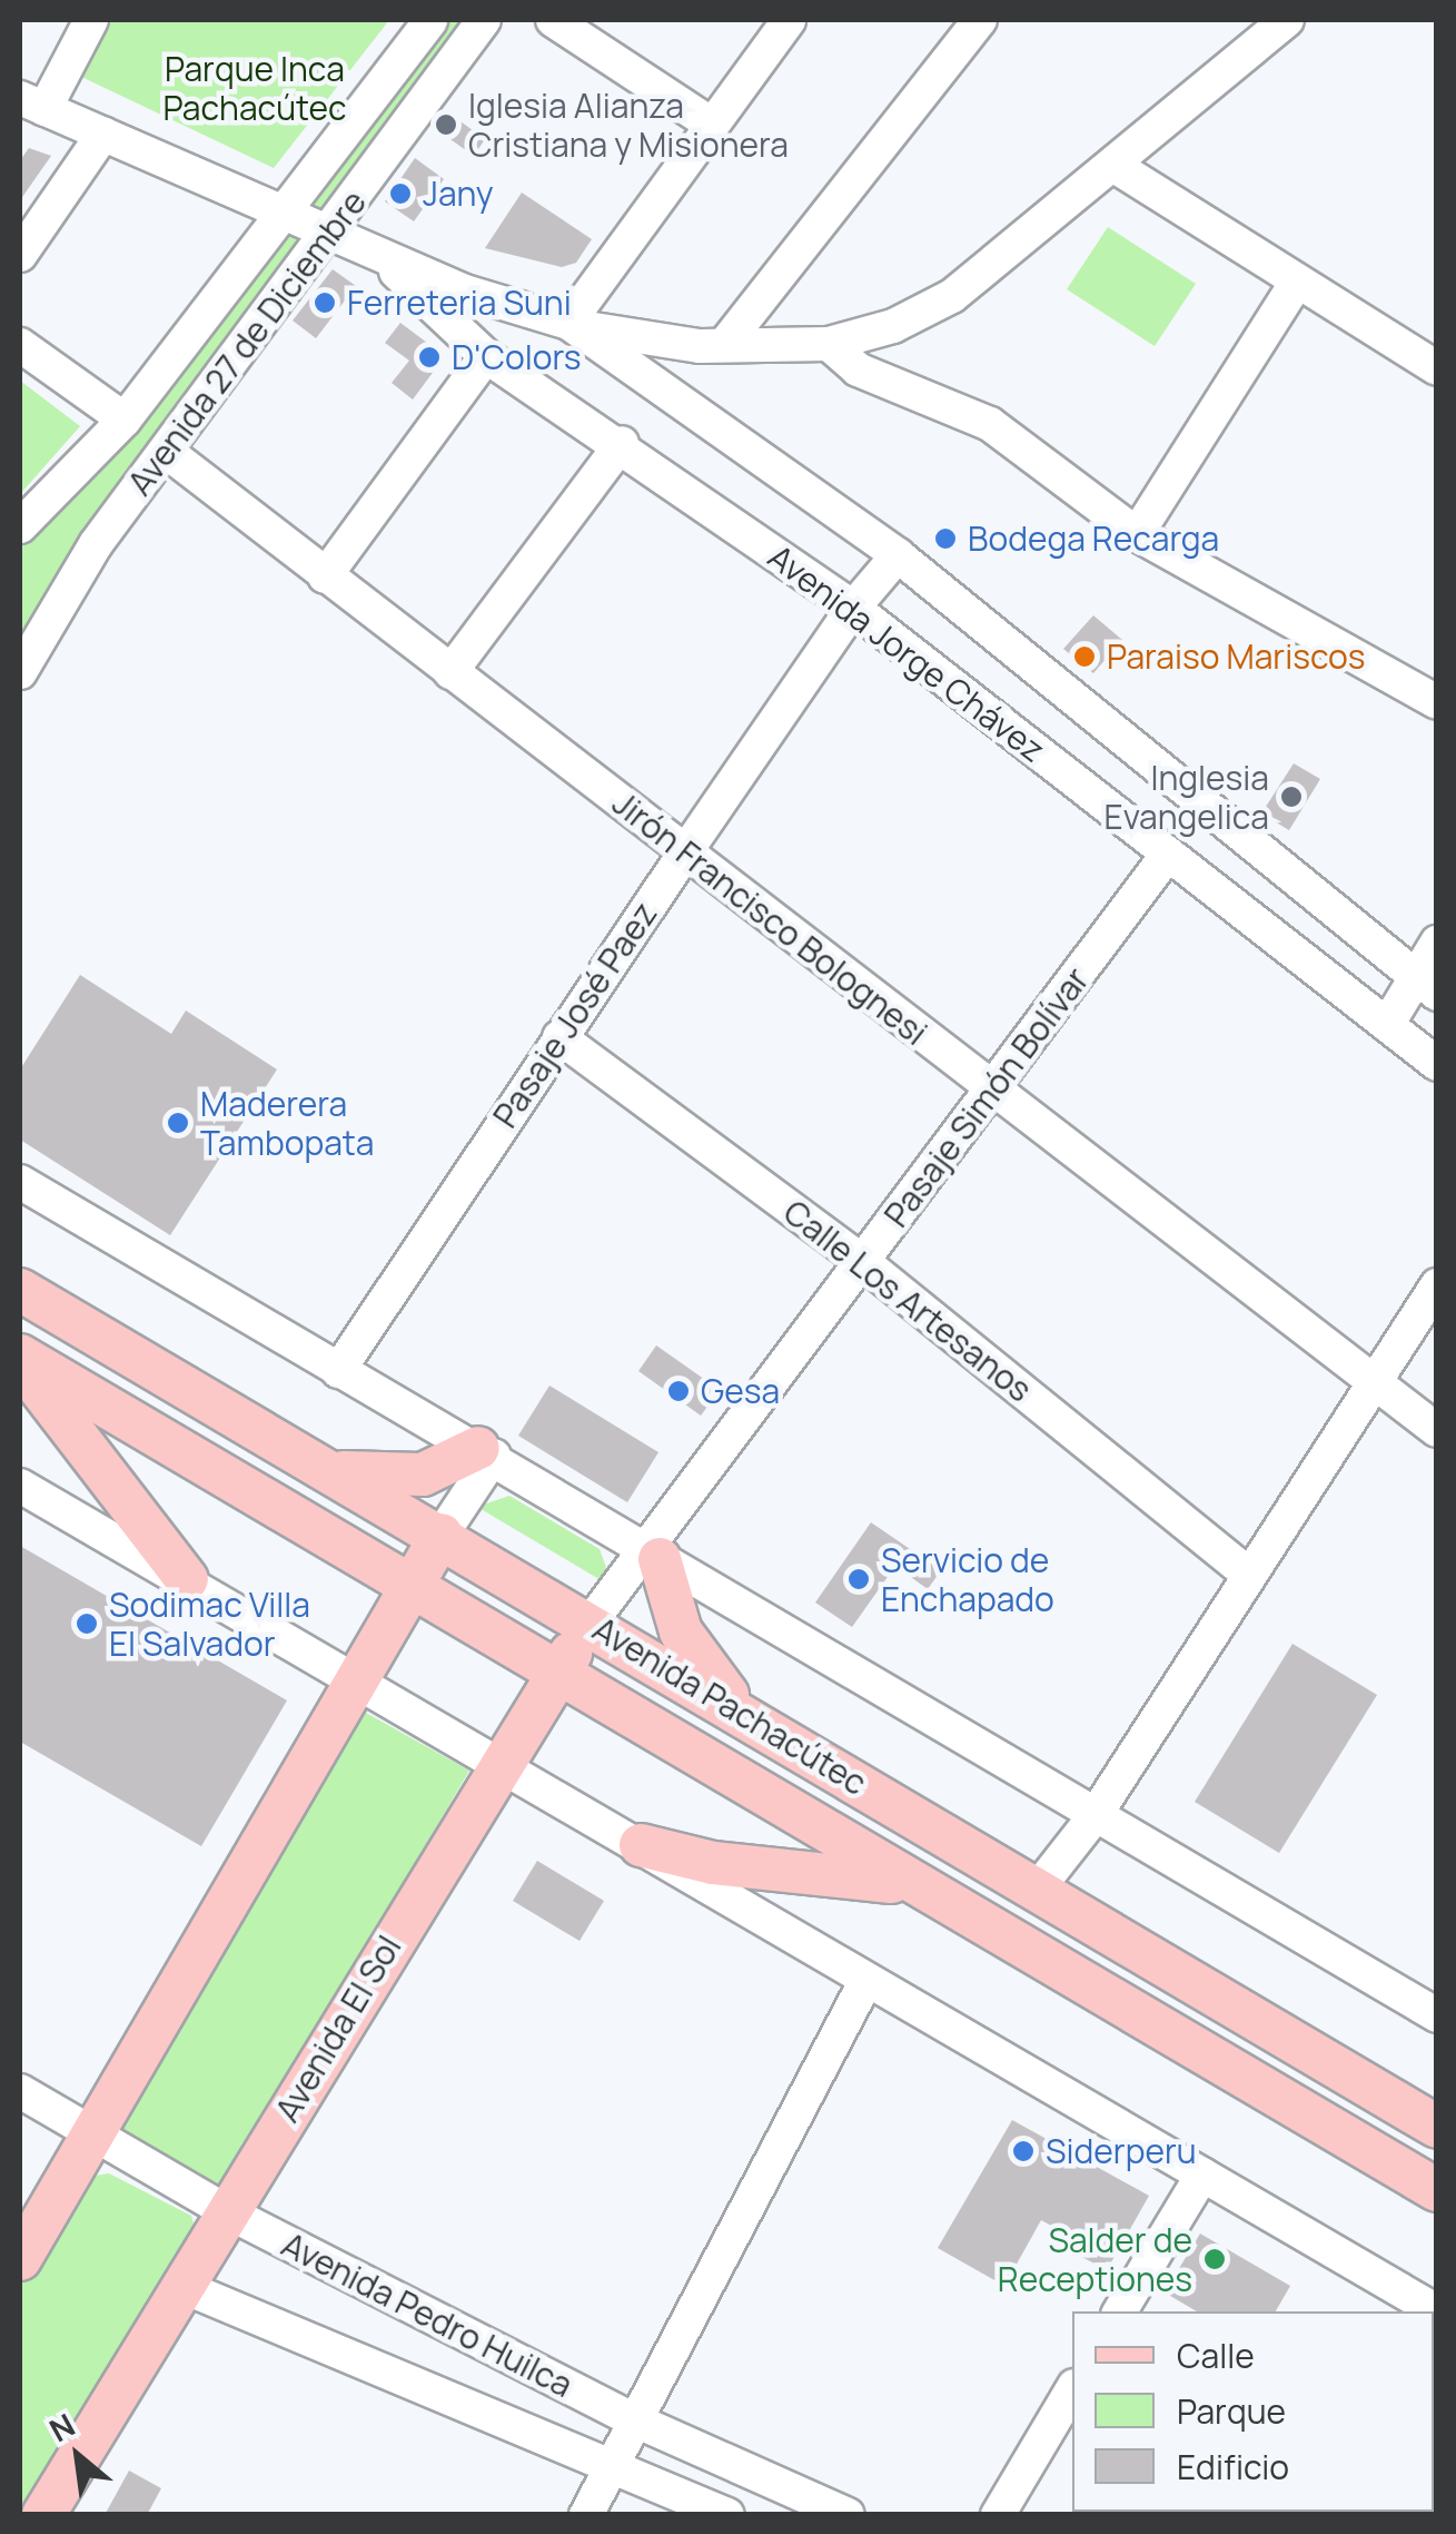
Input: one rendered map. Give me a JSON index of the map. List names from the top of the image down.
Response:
{
  "streets": {
    "main road": ["Avenida Pachacútec", "Avenida El Sol"],
    "street": [
      "Avenida 27 de Diciembre",
      "Avenida Jorge Chávez",
      "Jirón Francisco Bolognesi",
      "Pasaje José Paez",
      "Pasaje Simón Bolívar",
      "Calle Los Artesanos",
      "Avenida Pedro Huilca"
    ]
  },
  "crossings": [
    ["Avenida 27 de Diciembre", "Avenida Jorge Chávez"],
    ["Avenida 27 de Diciembre", "Jirón Francisco Bolognesi"],
    ["Avenida Jorge Chávez", "Pasaje José Paez"],
    ["Avenida Jorge Chávez", "Pasaje Simón Bolívar"],
    ["Jirón Francisco Bolognesi", "Pasaje José Paez"],
    ["Jirón Francisco Bolognesi", "Pasaje Simón Bolívar"],
    ["Pasaje José Paez", "Calle Los Artesanos"],
    ["Pasaje Simón Bolívar", "Calle Los Artesanos"],
    ["Pasaje Simón Bolívar", "Avenida El Sol"],
    ["Avenida Pachacútec", "Avenida El Sol"],
    ["Avenida El Sol", "Avenida Pedro Huilca"]
  ],
  "parks": ["Parque Inca Pachacútec"],
  "places": [
    "Iglesia Alianza Cristiana y Misionera",
    "Jany",
    "Ferreteria Suni",
    "D'Colors",
    "Bodega Recarga",
    "Paraiso Mariscos",
    "Inglesia Evangelica",
    "Maderera Tambopata",
    "Gesa",
    "Servicio de Enchapado",
    "Sodimac Villa El Salvador",
    "Siderperu",
    "Salder de Receptiones"
  ],
  "legend": ["Calle", "Parque", "Edificio"],
  "north": "top left"
}
